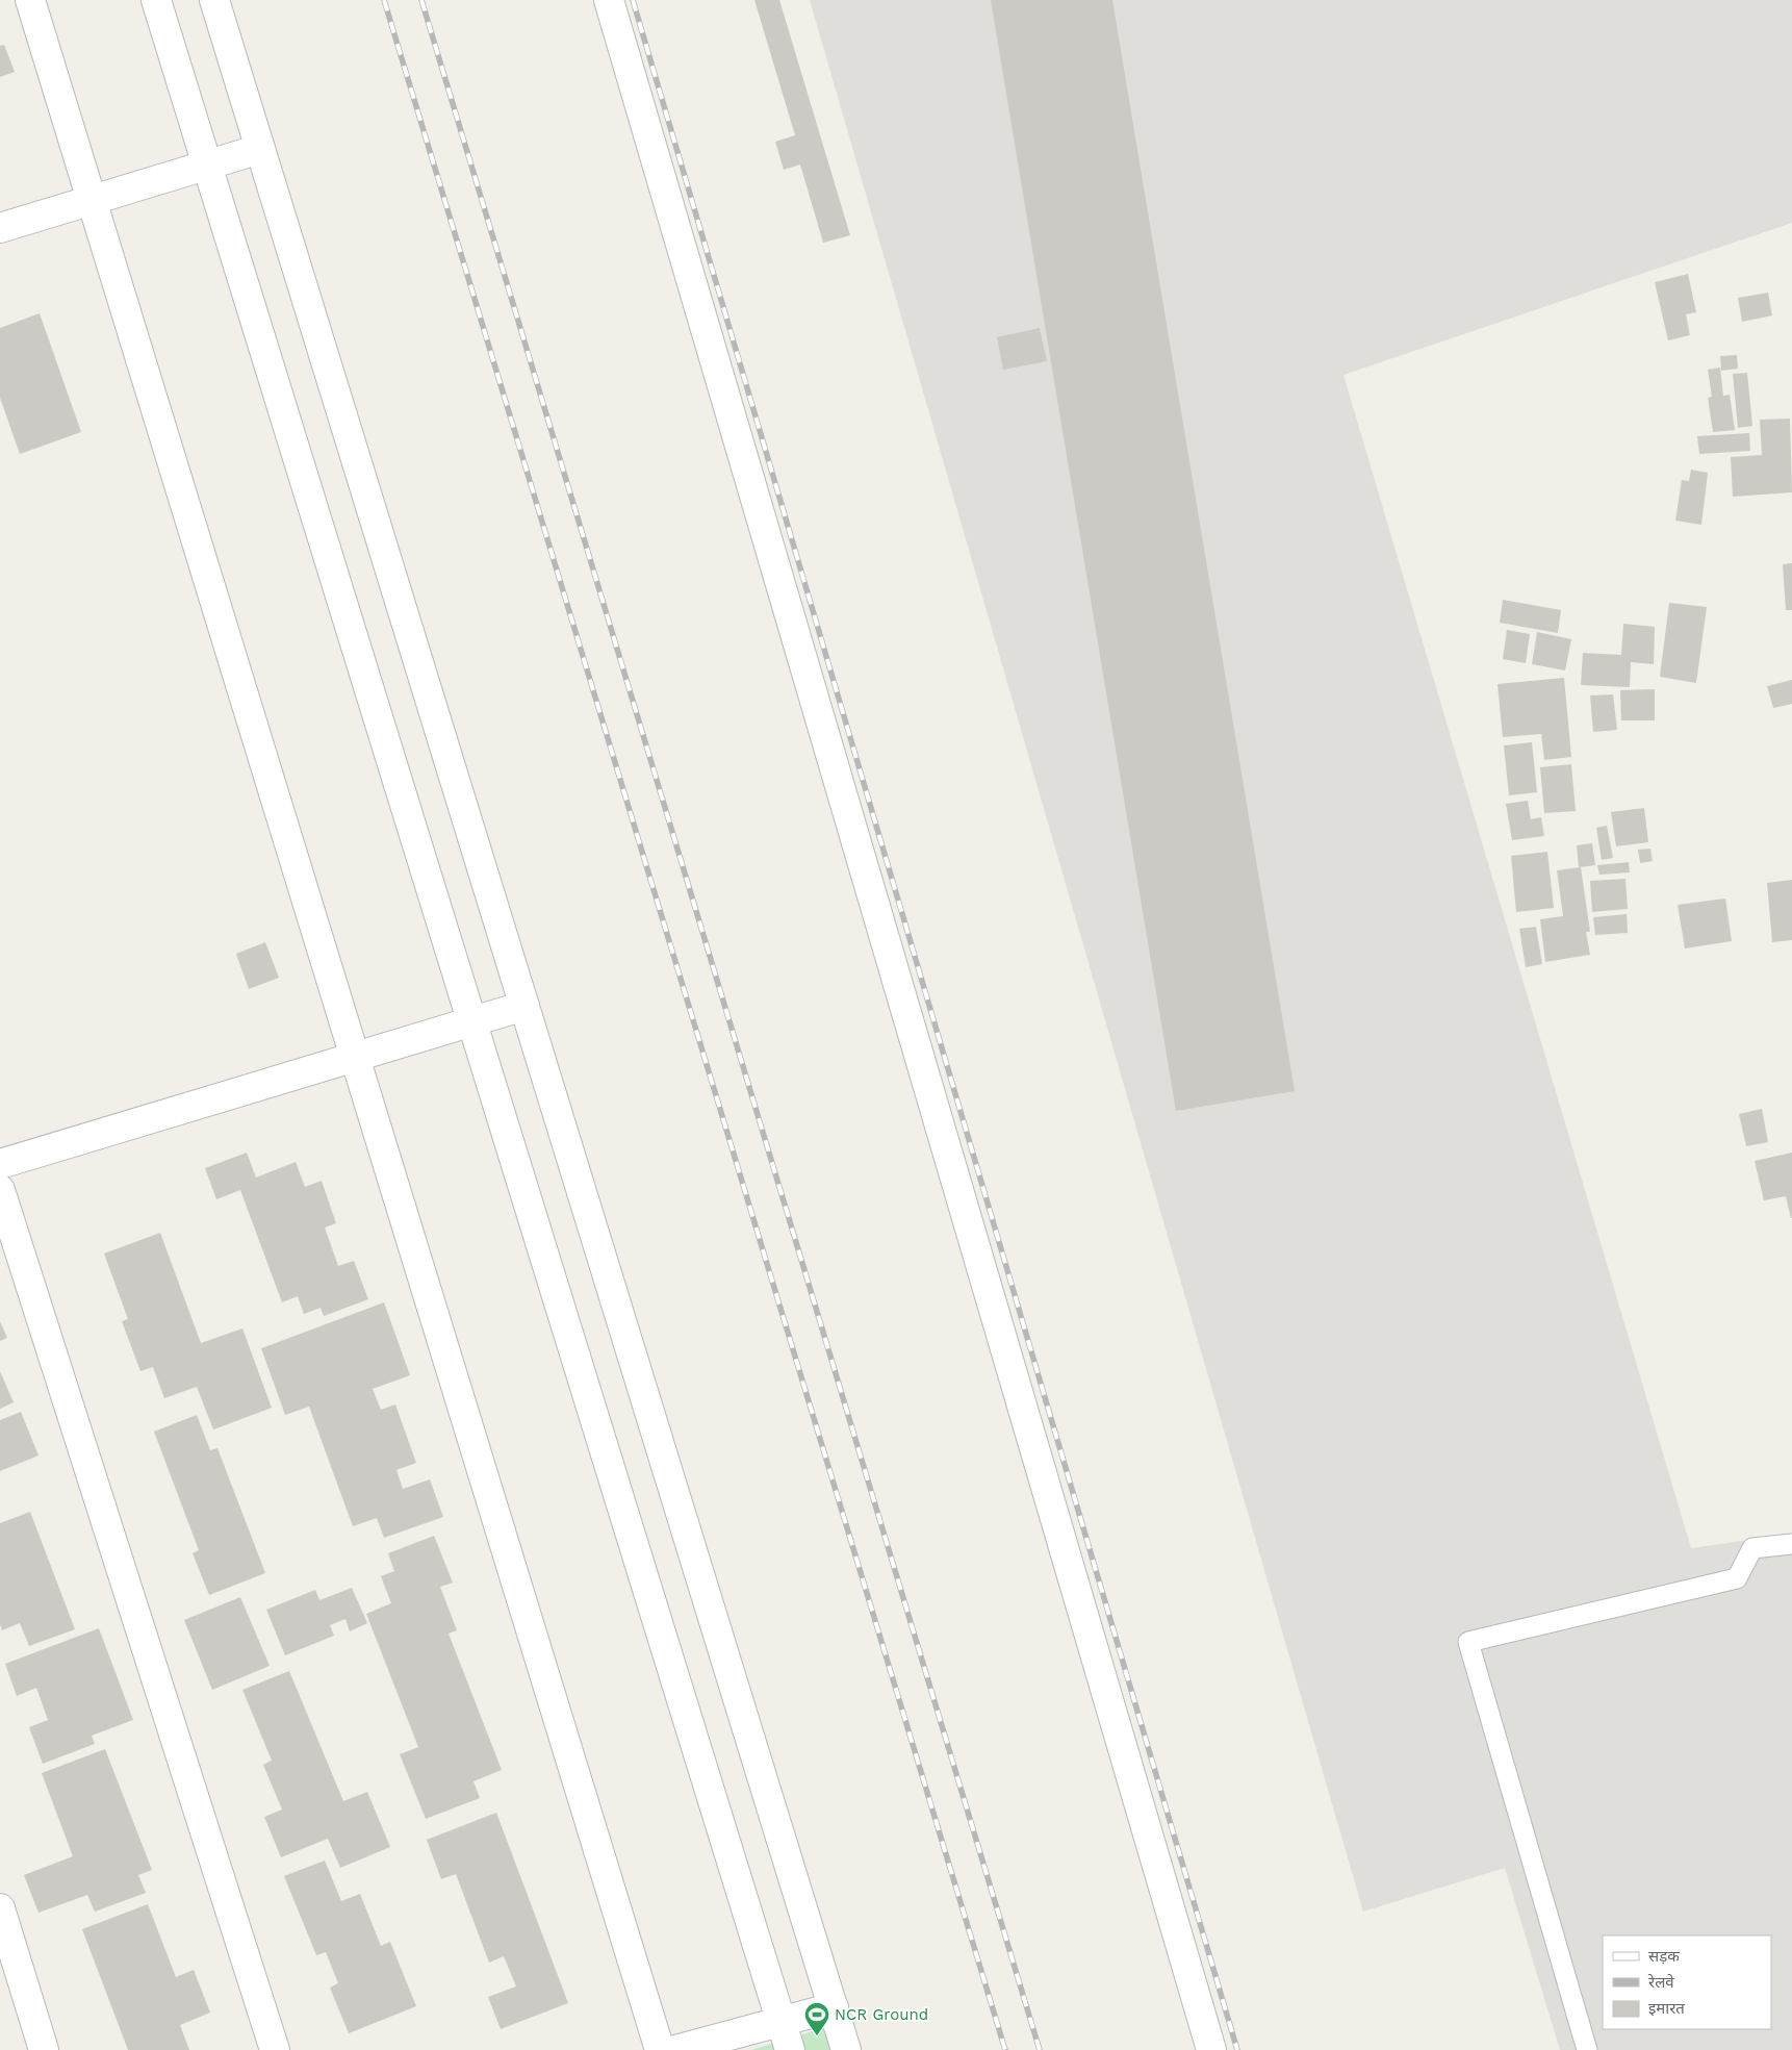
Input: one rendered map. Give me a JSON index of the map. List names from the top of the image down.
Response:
{
  "places": {
    "sports": ["NCR Ground"]
  },
  "legend": ["सड़क", "रेलवे", "इमारत"]
}
